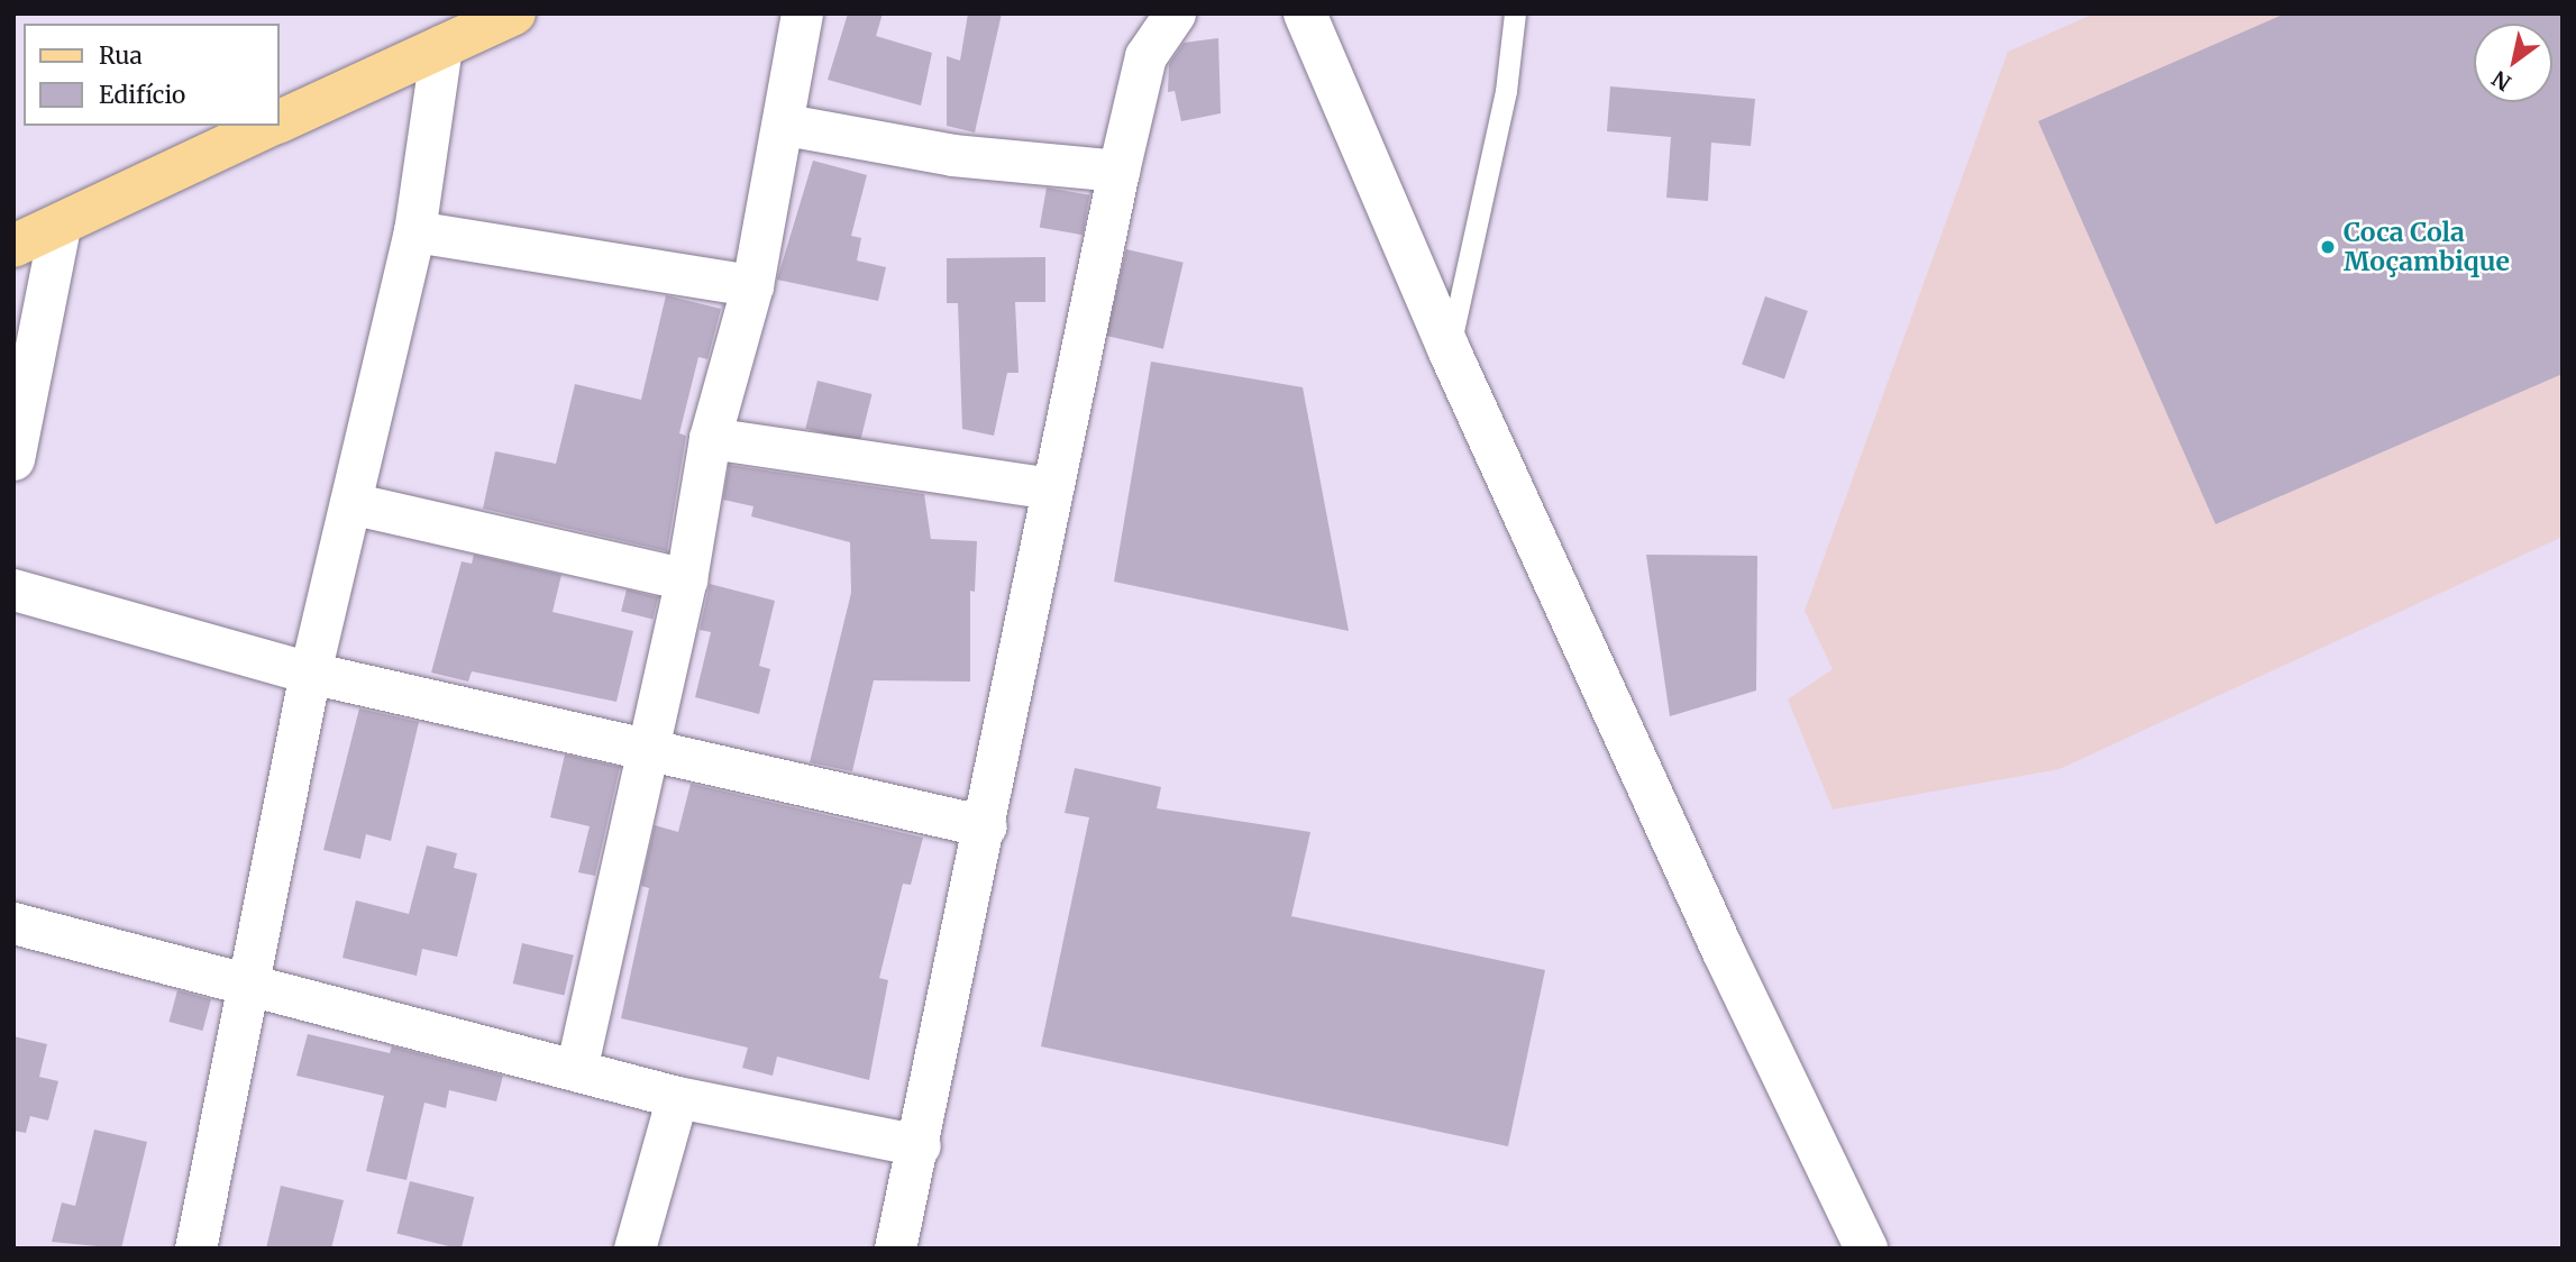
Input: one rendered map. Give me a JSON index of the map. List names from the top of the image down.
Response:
{
  "places": ["Coca Cola Moçambique"],
  "legend": ["Rua", "Edifício"],
  "north": "bottom left"
}
